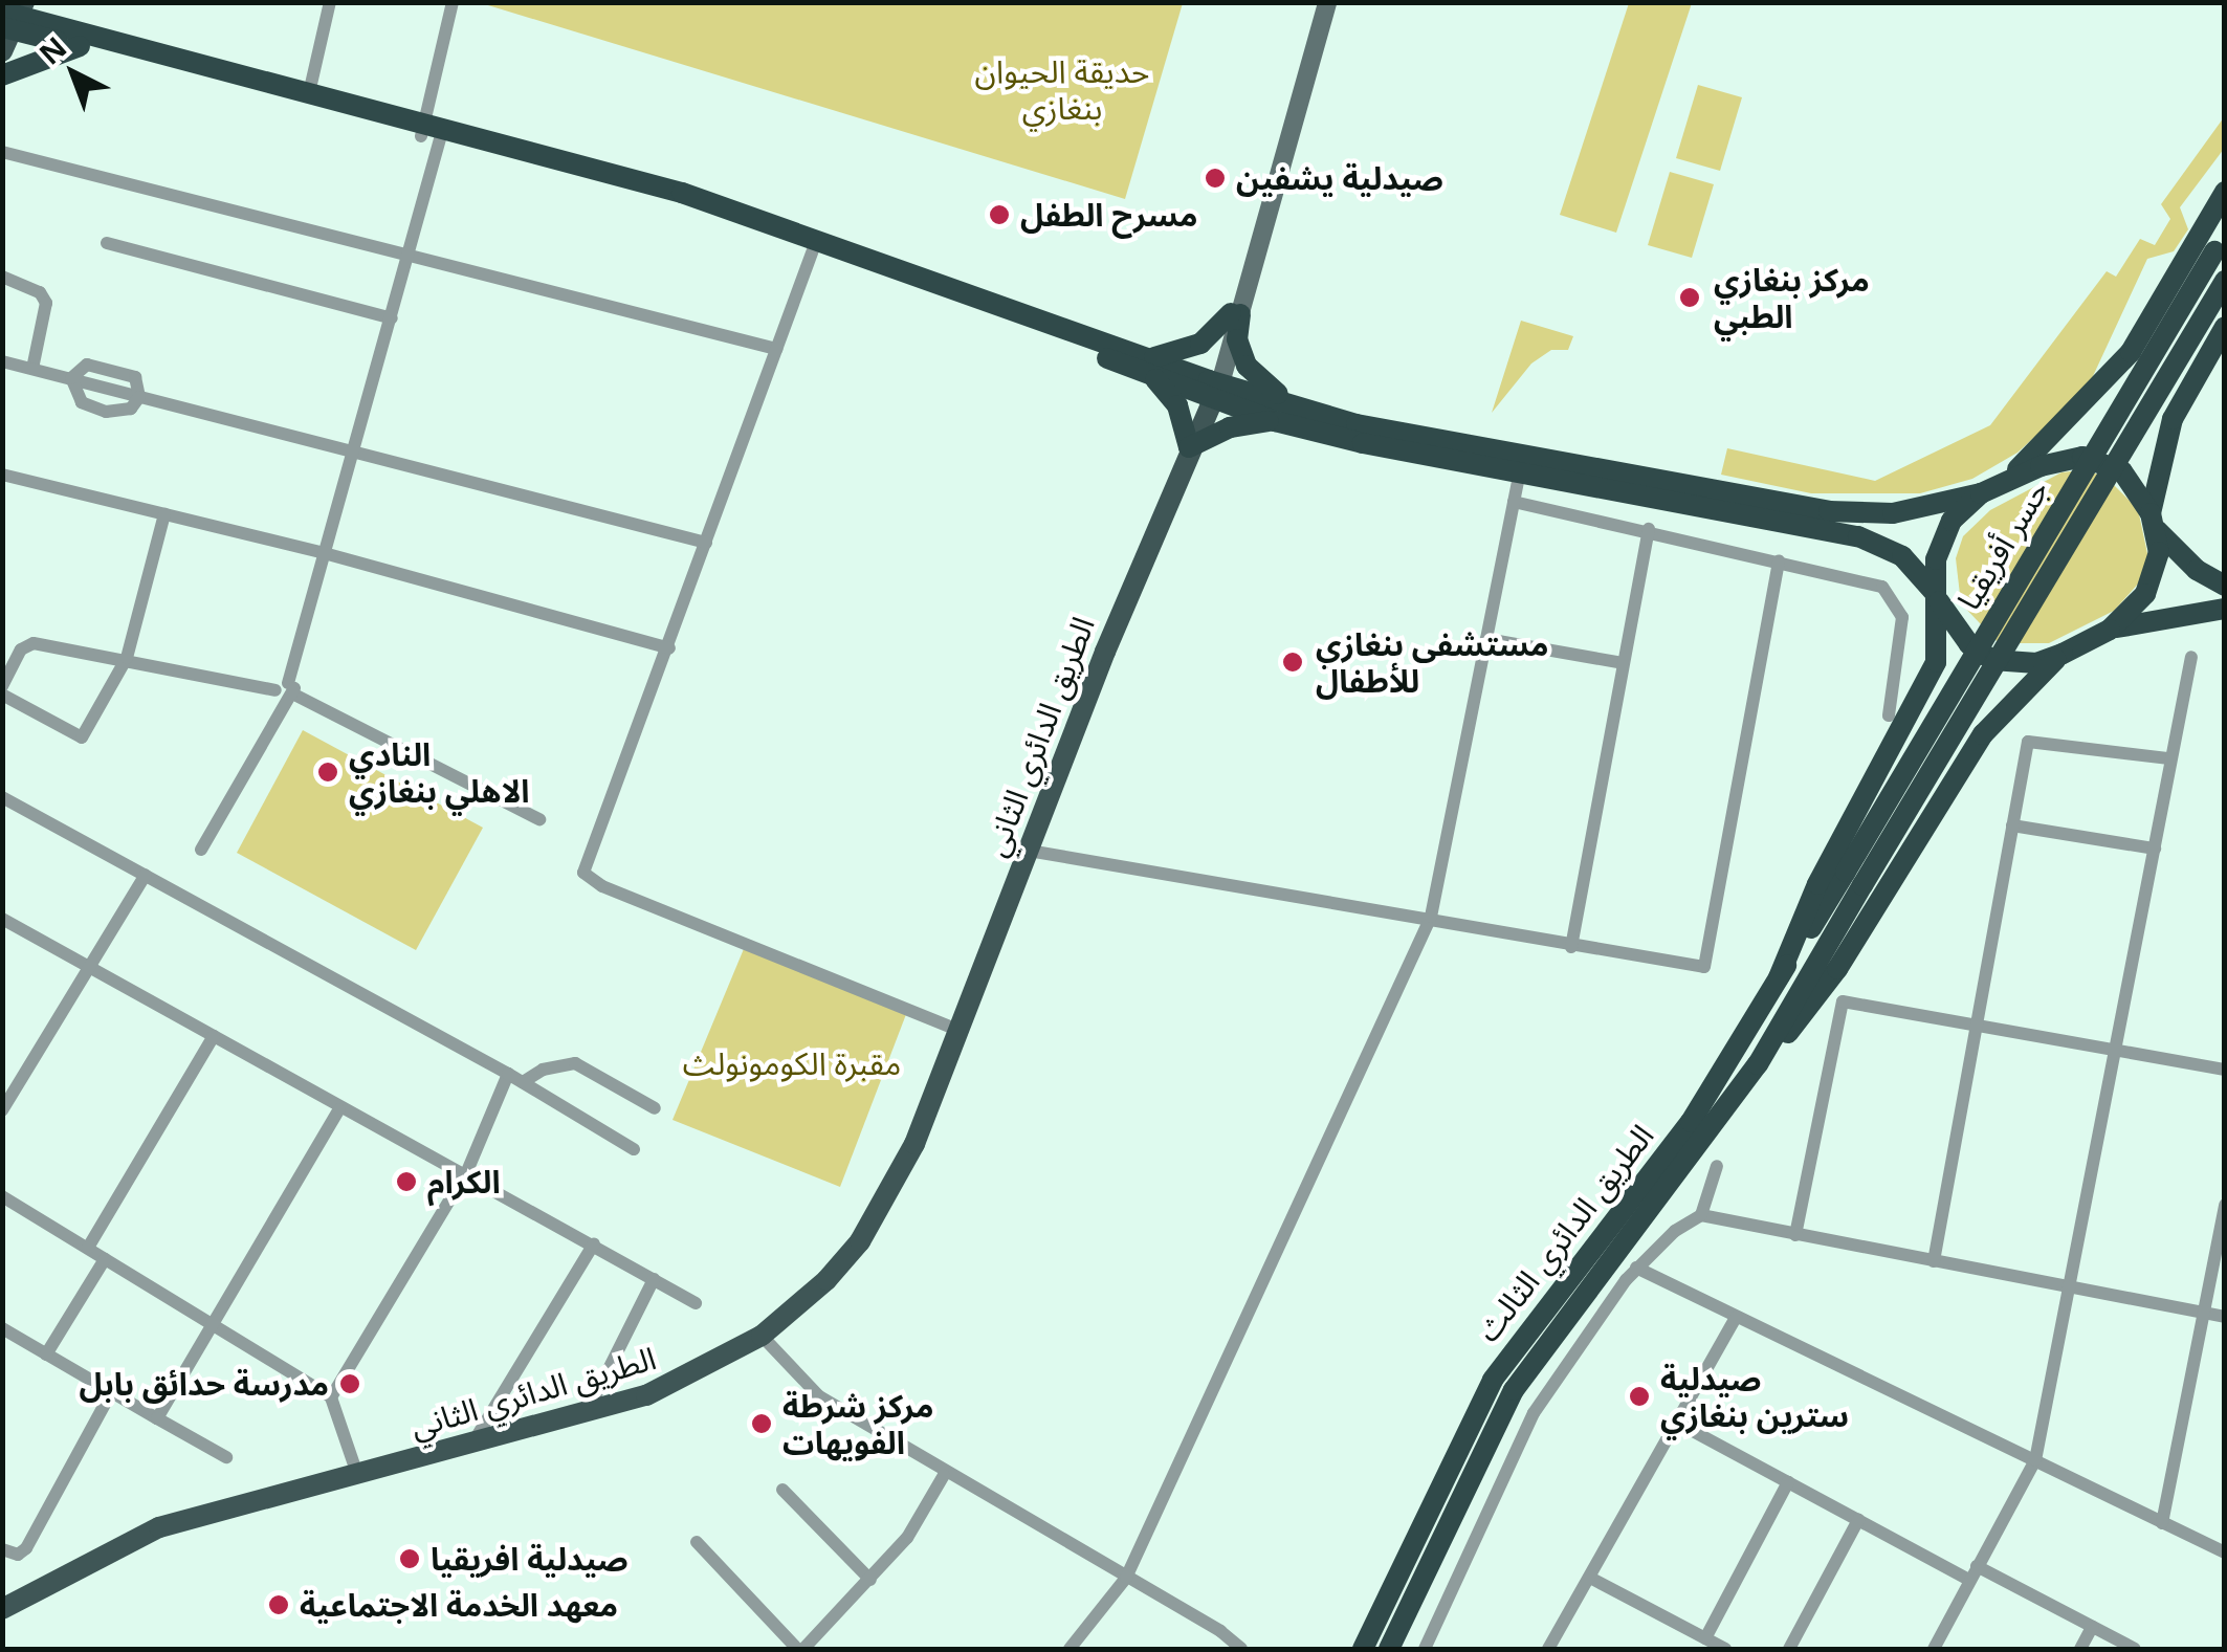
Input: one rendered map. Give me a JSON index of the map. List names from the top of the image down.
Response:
{
  "streets": {
    "highway": ["جسر أفريقيا", "الطريق الدائري الثالث"],
    "main road": ["الطريق الدائري الثاني"]
  },
  "crossings": [
    ["جسر أفريقيا", "الطريق الدائري الثالث"]
  ],
  "parks": ["حديقة الحيوان بنغازي", "مقبرة الكومونولث"],
  "places": [
    "صيدلية يشفين",
    "مسرح الطفل",
    "مركز بنغازي الطبي",
    "مستشفى بنغازي للأطفال",
    "النادي الاهلي بنغازي",
    "الكرام",
    "مدرسة حدائق بابل",
    "صيدلية سترين بنغازي",
    "مركز شرطة الفويهات",
    "صيدلية افريقيا",
    "معهد الخدمة الاجتماعية"
  ],
  "north": "top left"
}
